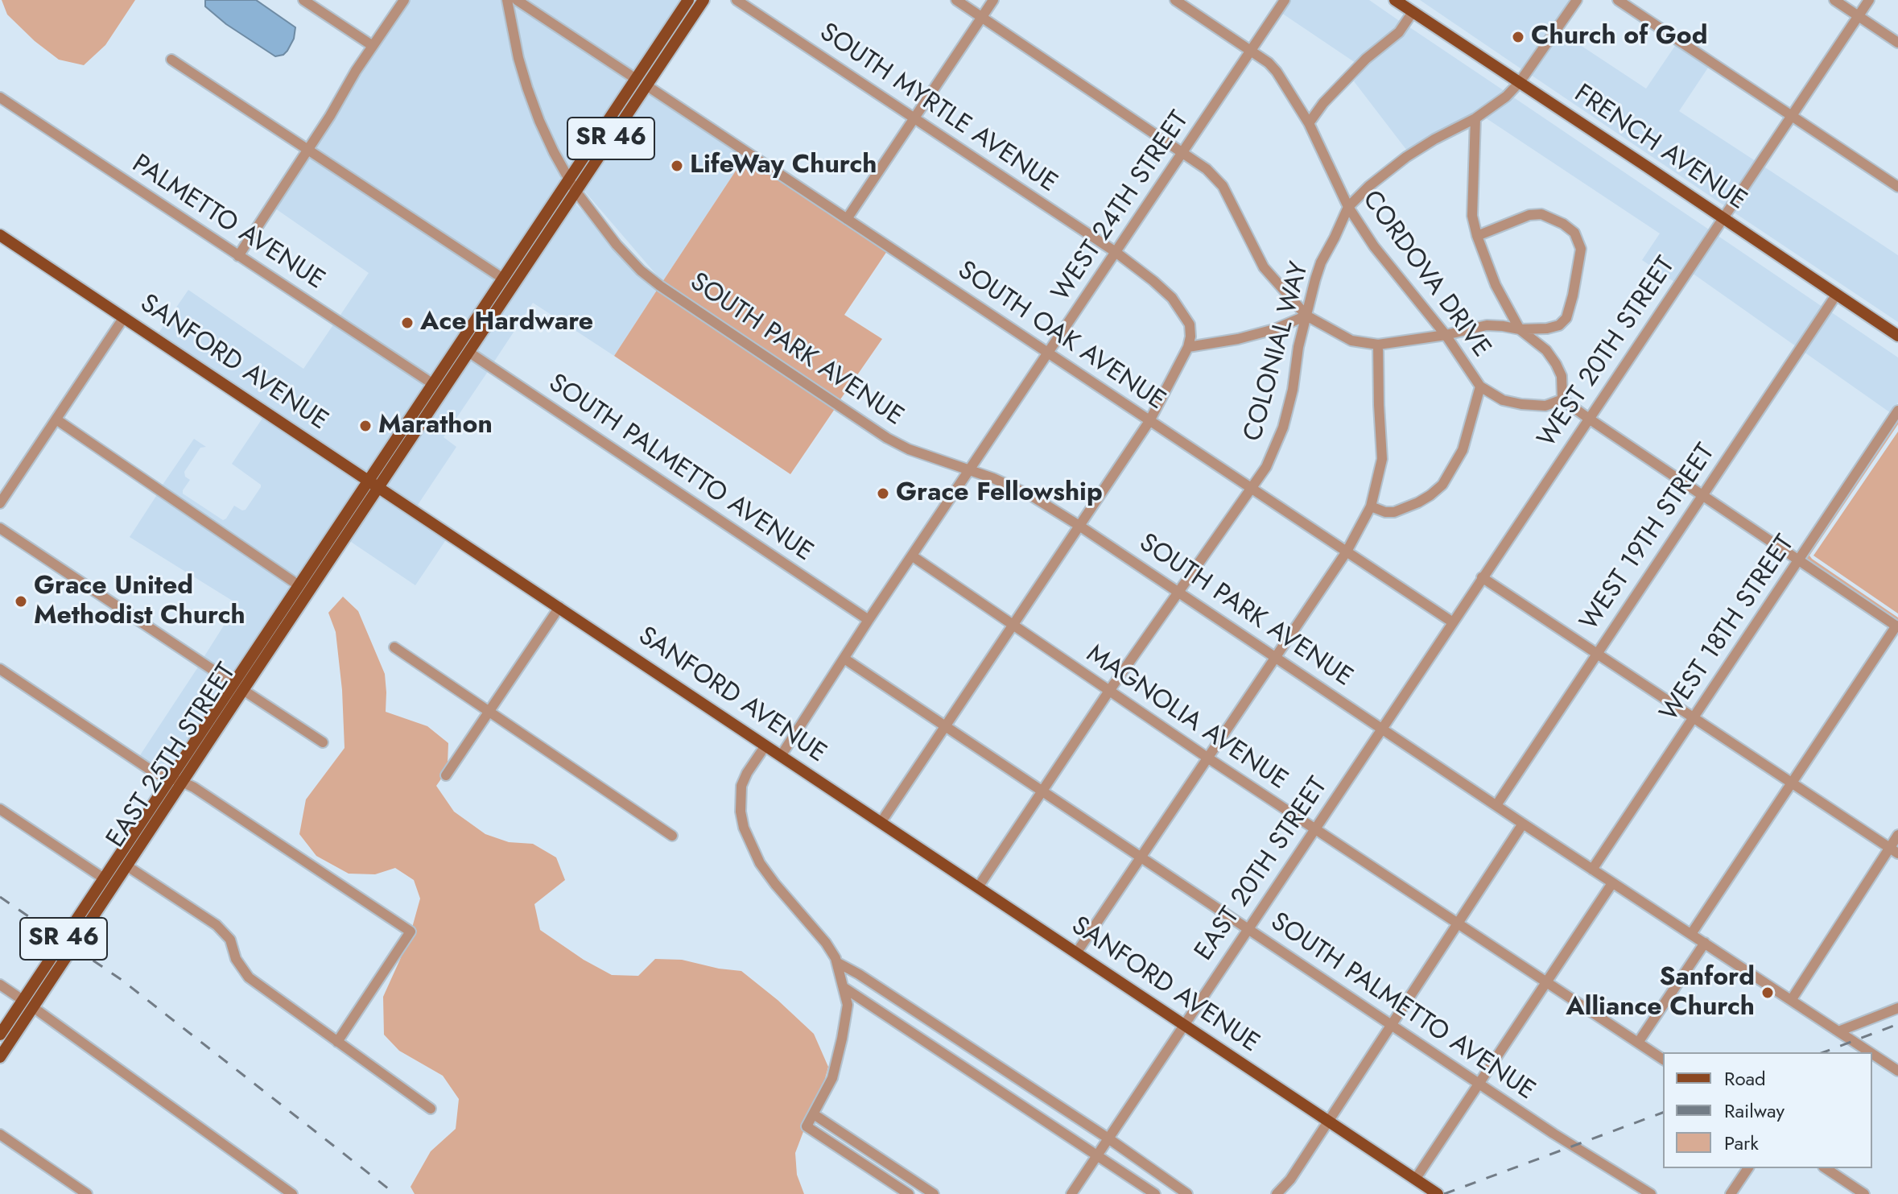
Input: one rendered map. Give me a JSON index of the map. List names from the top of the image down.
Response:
{
  "streets": {
    "main road": [
      "SR 46",
      "FRENCH AVENUE",
      "SANFORD AVENUE",
      "EAST 25TH STREET"
    ],
    "street": [
      "SOUTH MYRTLE AVENUE",
      "WEST 24TH STREET",
      "PALMETTO AVENUE",
      "CORDOVA DRIVE",
      "SOUTH OAK AVENUE",
      "SOUTH PARK AVENUE",
      "COLONIAL WAY",
      "WEST 20TH STREET",
      "SOUTH PALMETTO AVENUE",
      "WEST 19TH STREET",
      "WEST 18TH STREET",
      "MAGNOLIA AVENUE",
      "EAST 20TH STREET"
    ]
  },
  "crossings": [
    ["SOUTH MYRTLE AVENUE", "WEST 24TH STREET"],
    ["SR 46", "SOUTH OAK AVENUE"],
    ["SR 46", "SOUTH PARK AVENUE"],
    ["SR 46", "EAST 25TH STREET"],
    ["FRENCH AVENUE", "COLONIAL WAY"],
    ["FRENCH AVENUE", "WEST 20TH STREET"],
    ["FRENCH AVENUE", "WEST 19TH STREET"],
    ["WEST 24TH STREET", "CORDOVA DRIVE"],
    ["WEST 24TH STREET", "SOUTH OAK AVENUE"],
    ["WEST 24TH STREET", "SOUTH PARK AVENUE"],
    ["WEST 24TH STREET", "SANFORD AVENUE"],
    ["WEST 24TH STREET", "SOUTH PALMETTO AVENUE"],
    ["WEST 24TH STREET", "MAGNOLIA AVENUE"],
    ["PALMETTO AVENUE", "EAST 25TH STREET"],
    ["CORDOVA DRIVE", "COLONIAL WAY"],
    ["SOUTH OAK AVENUE", "COLONIAL WAY"],
    ["SOUTH OAK AVENUE", "WEST 20TH STREET"],
    ["SOUTH PARK AVENUE", "COLONIAL WAY"],
    ["SOUTH PARK AVENUE", "WEST 20TH STREET"],
    ["SOUTH PARK AVENUE", "WEST 19TH STREET"],
    ["SOUTH PARK AVENUE", "WEST 18TH STREET"],
    ["SOUTH PARK AVENUE", "EAST 25TH STREET"],
    ["SOUTH PARK AVENUE", "EAST 20TH STREET"],
    ["COLONIAL WAY", "SANFORD AVENUE"],
    ["COLONIAL WAY", "SOUTH PALMETTO AVENUE"],
    ["COLONIAL WAY", "MAGNOLIA AVENUE"],
    ["WEST 20TH STREET", "EAST 20TH STREET"],
    ["SANFORD AVENUE", "EAST 25TH STREET"],
    ["SANFORD AVENUE", "EAST 20TH STREET"],
    ["SOUTH PALMETTO AVENUE", "EAST 25TH STREET"],
    ["SOUTH PALMETTO AVENUE", "EAST 20TH STREET"],
    ["MAGNOLIA AVENUE", "EAST 20TH STREET"]
  ],
  "places": [
    "Church of God",
    "LifeWay Church",
    "Ace Hardware",
    "Marathon",
    "Grace Fellowship",
    "Grace United Methodist Church",
    "Sanford Alliance Church"
  ],
  "legend": ["Road", "Railway", "Park"]
}
